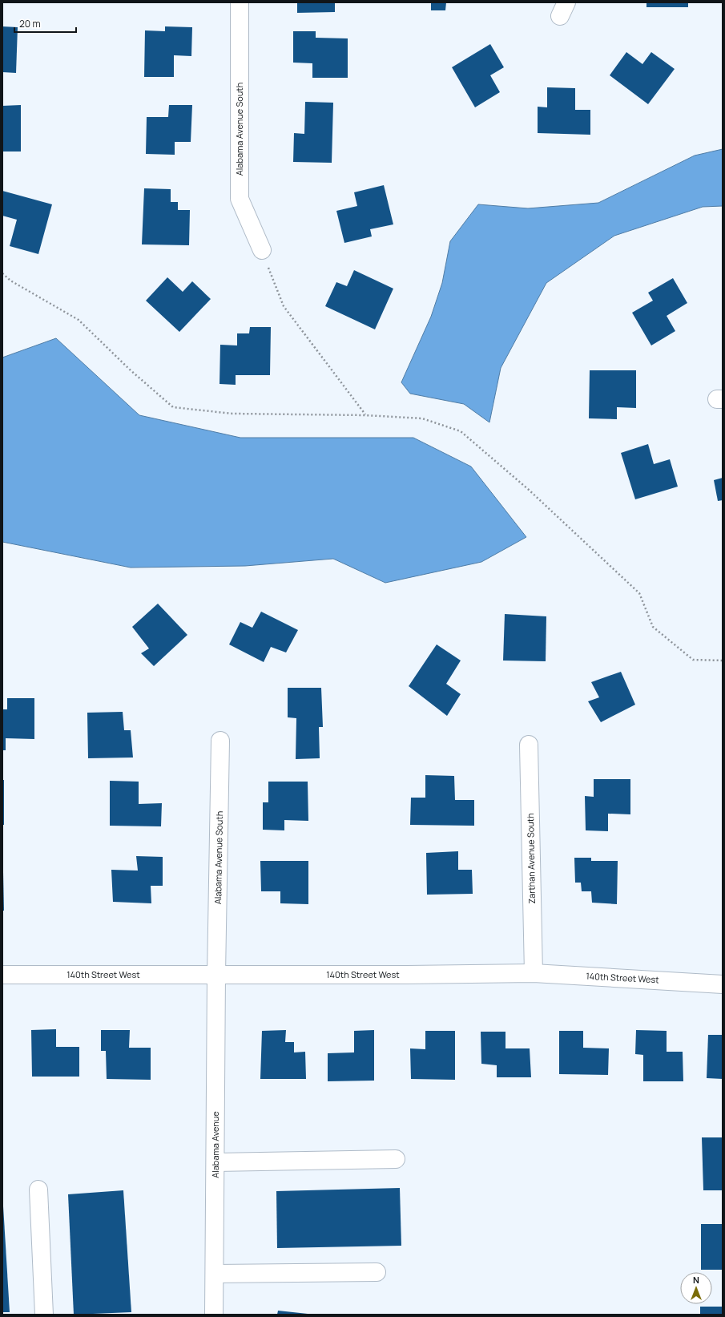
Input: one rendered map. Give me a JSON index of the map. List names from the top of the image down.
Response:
{
  "streets": {
    "street": [
      "Alabama Avenue South",
      "Zarthan Avenue South",
      "140th Street West",
      "Alabama Avenue"
    ]
  },
  "crossings": [
    ["Alabama Avenue South", "140th Street West"],
    ["Alabama Avenue South", "Alabama Avenue"],
    ["Zarthan Avenue South", "140th Street West"],
    ["140th Street West", "Alabama Avenue"]
  ],
  "scale_bar": "20 m",
  "north": "top"
}
